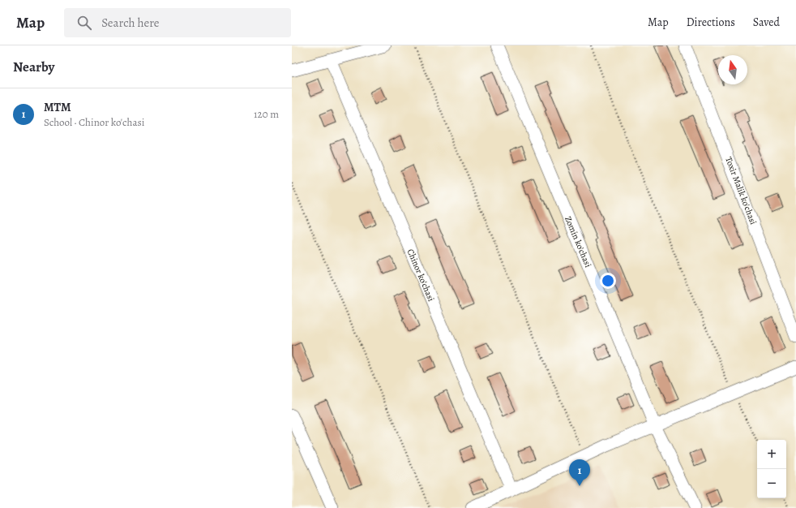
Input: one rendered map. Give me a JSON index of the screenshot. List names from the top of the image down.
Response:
{
  "streets": {
    "street": ["Toxir Malik ko'chasi", "Zomin ko'chasi", "Chinor ko'chasi"]
  },
  "north": "top",
  "page": {
    "header": "Map",
    "search": "Search here",
    "nav": ["Map", "Directions", "Saved"],
    "heading": "Nearby",
    "list": [
      {
        "mark": "1",
        "name": "MTM",
        "note": "School · Chinor ko'chasi",
        "value": "120 m"
      }
    ],
    "map_buttons": ["+", "−"],
    "pins": "1"
  }
}
